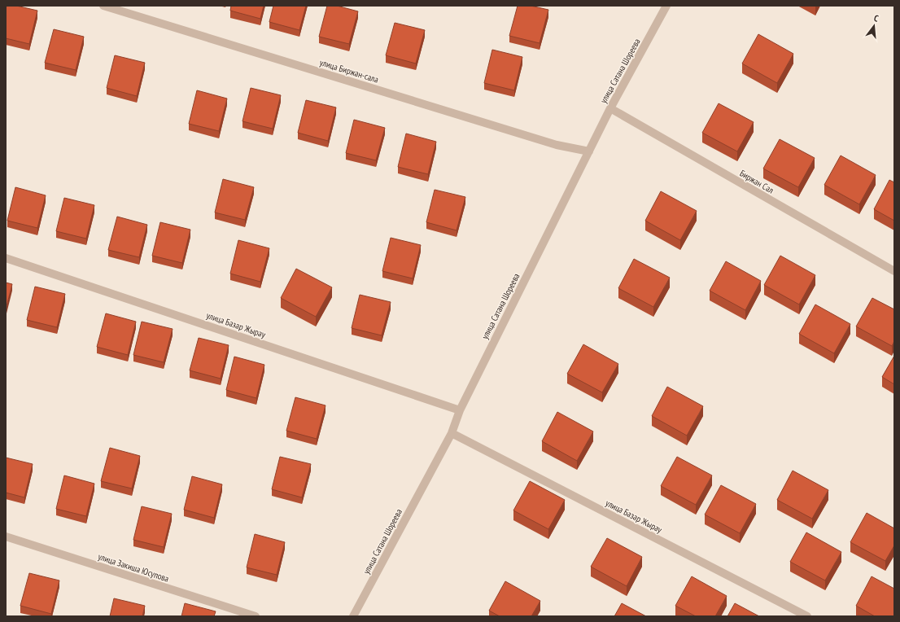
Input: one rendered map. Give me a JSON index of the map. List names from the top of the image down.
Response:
{
  "streets": {
    "street": [
      "улица Биржан-сала",
      "улица Сатана Шореева",
      "Биржан Сал",
      "улица Базар Жырау",
      "улица Закиша Юсупова"
    ]
  },
  "crossings": [
    ["улица Биржан-сала", "улица Сатана Шореева"],
    ["улица Сатана Шореева", "Биржан Сал"],
    ["улица Сатана Шореева", "улица Базар Жырау"]
  ],
  "north": "top"
}
